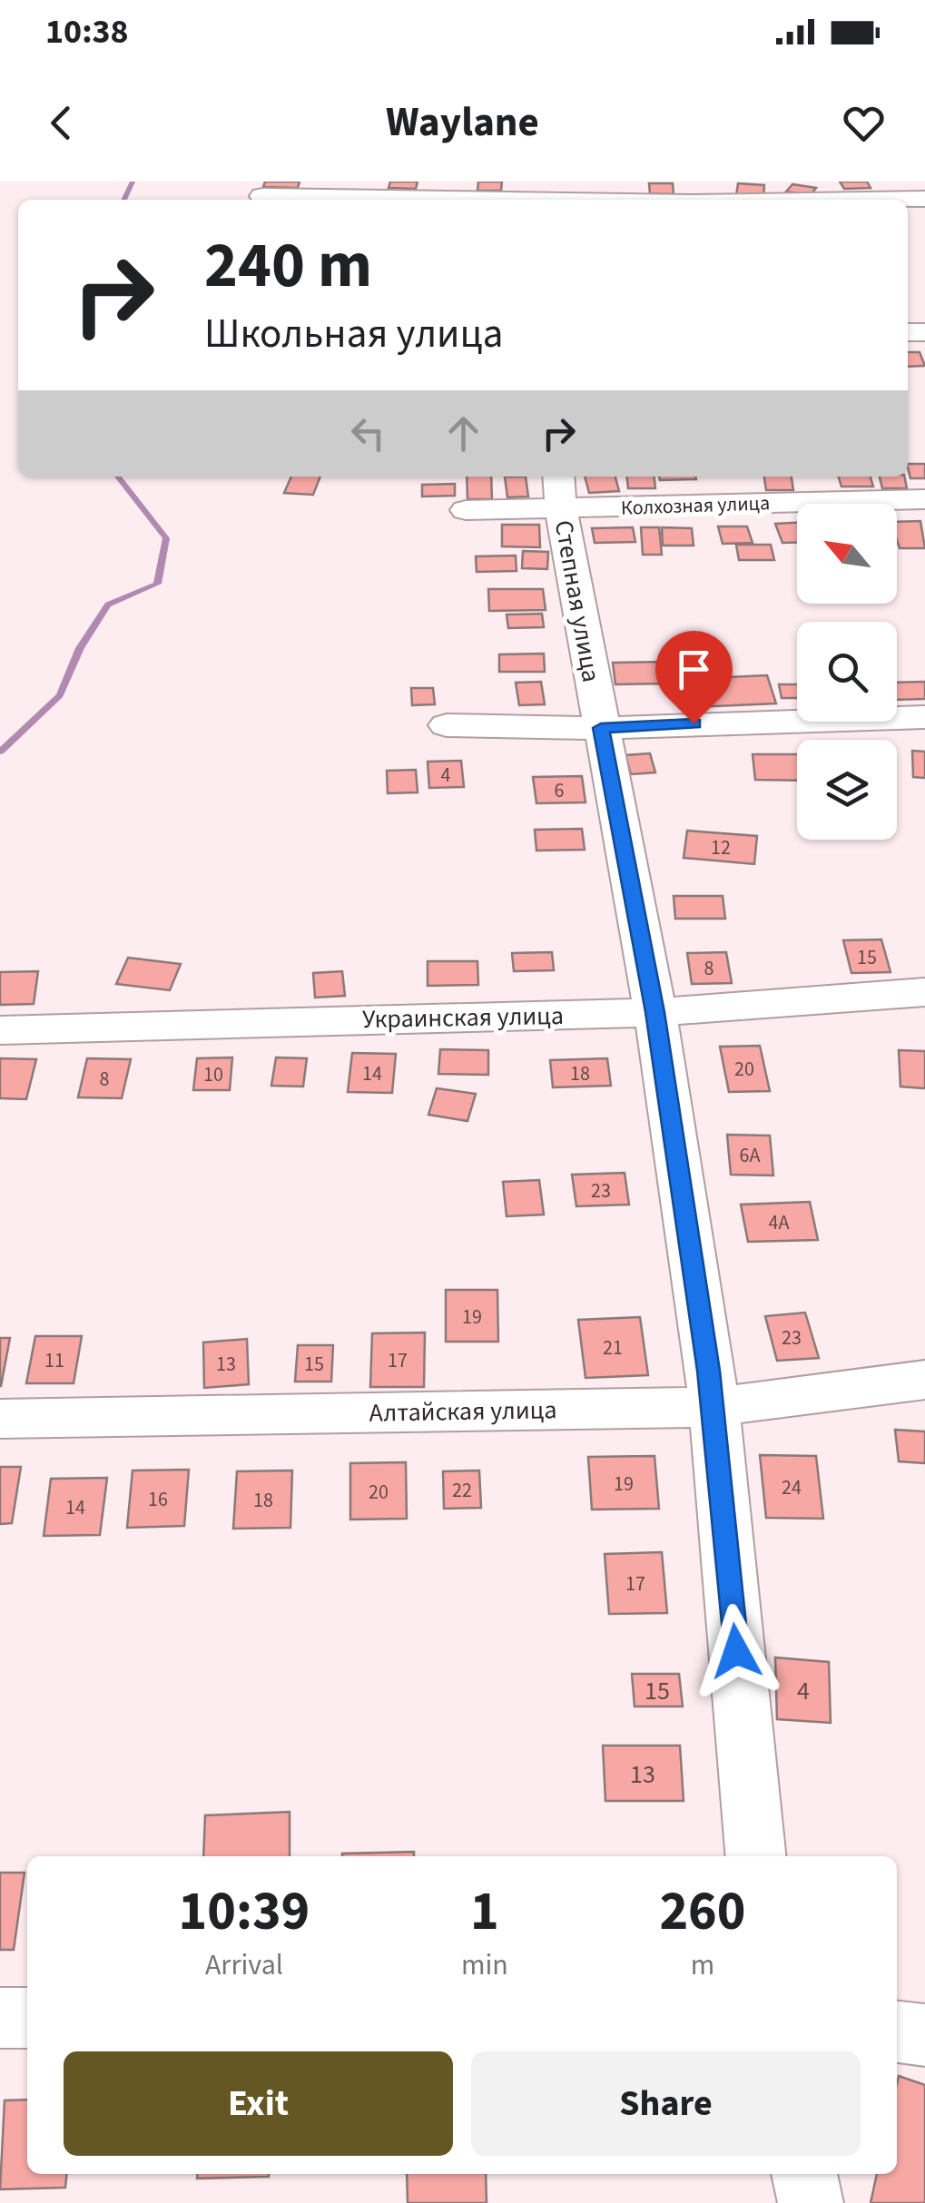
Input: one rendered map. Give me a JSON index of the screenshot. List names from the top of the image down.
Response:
{
  "streets": {
    "street": [
      "Колхозная улица",
      "Степная улица",
      "Украинская улица",
      "Алтайская улица"
    ]
  },
  "crossings": [
    ["Колхозная улица", "Степная улица"],
    ["Степная улица", "Украинская улица"],
    ["Степная улица", "Алтайская улица"]
  ],
  "house_numbers": [
    "4",
    "6",
    "12",
    "15",
    "8",
    "20",
    "14",
    "18",
    "10",
    "8",
    "6А",
    "23",
    "4А",
    "19",
    "23",
    "21",
    "11",
    "17",
    "13",
    "15",
    "19",
    "24",
    "22",
    "20",
    "16",
    "18",
    "14",
    "17",
    "15",
    "4",
    "13"
  ],
  "north": "top left",
  "page": {
    "status": "10:38",
    "header": "Waylane",
    "turn": ["240 m", "Школьная улица"],
    "eta": [
      "10:39",
      "Arrival",
      "1",
      "min",
      "260",
      "m"
    ],
    "buttons": ["Exit", "Share"]
  }
}
